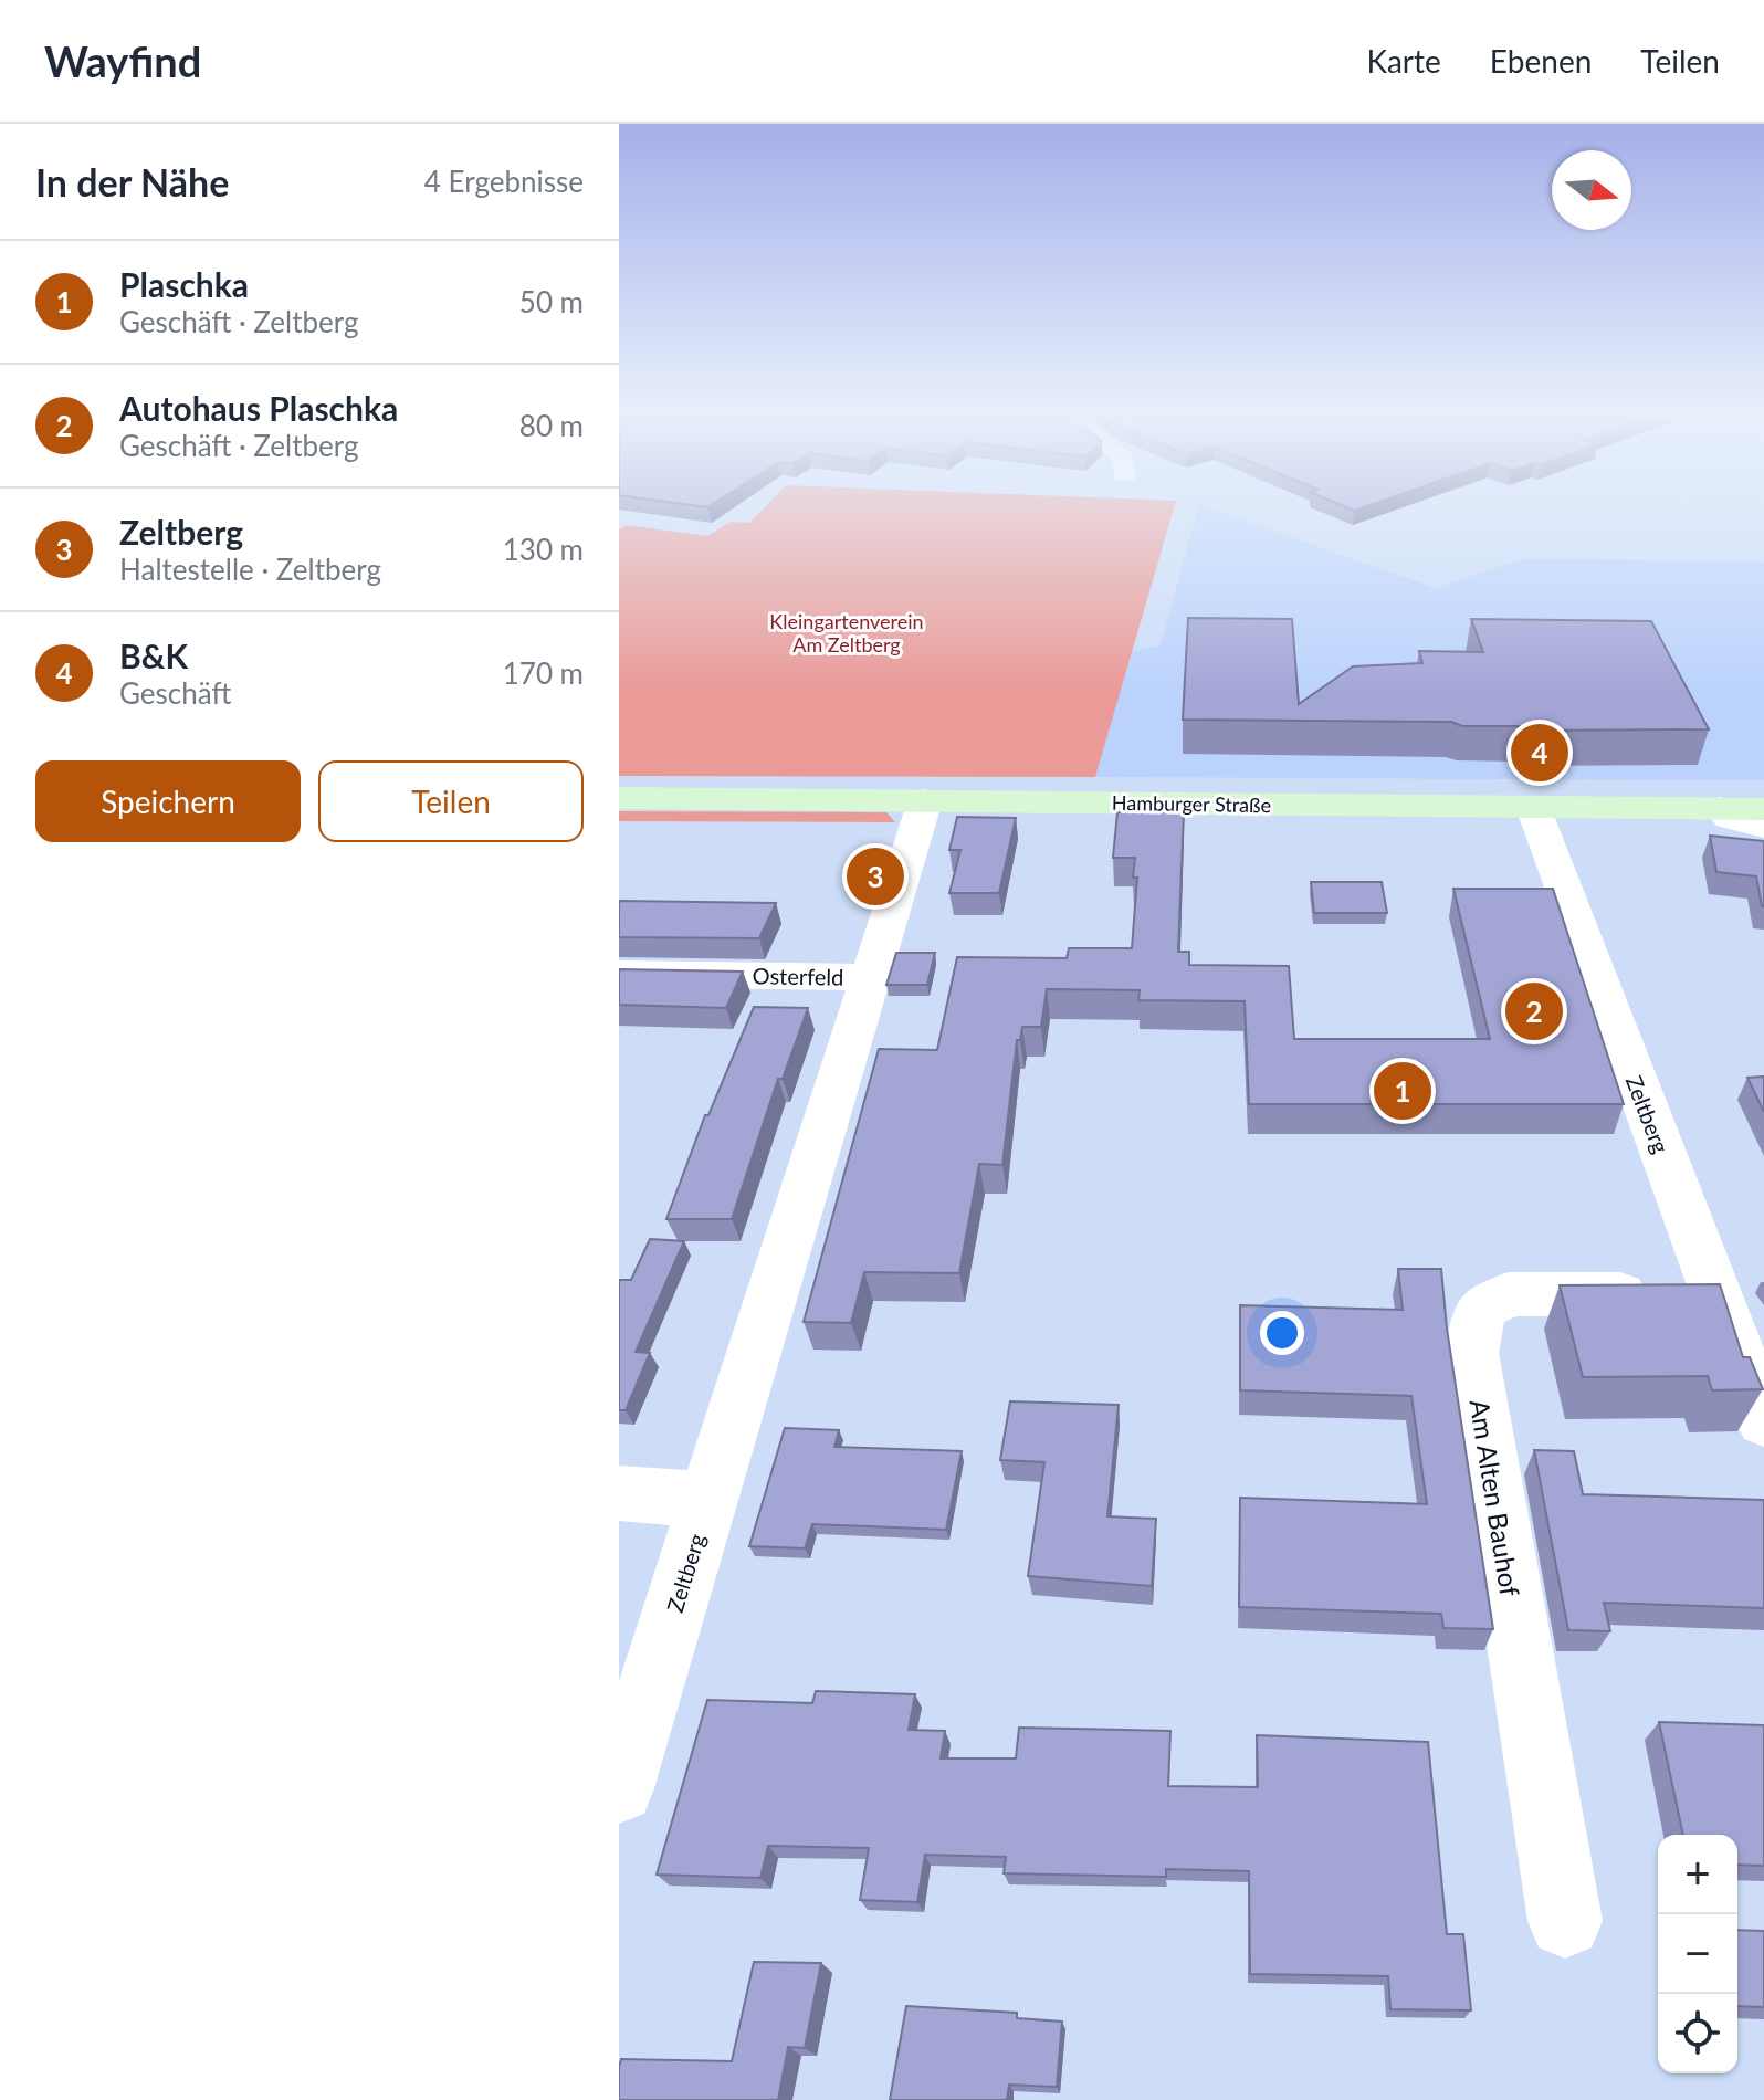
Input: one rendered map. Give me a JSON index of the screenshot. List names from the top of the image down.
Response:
{
  "streets": {
    "main road": ["Hamburger Straße"],
    "street": ["Osterfeld", "Zeltberg", "Am Alten Bauhof"]
  },
  "crossings": [
    ["Hamburger Straße", "Zeltberg"],
    ["Osterfeld", "Zeltberg"],
    ["Zeltberg", "Am Alten Bauhof"]
  ],
  "parks": ["Kleingartenverein Am Zeltberg"],
  "north": "right",
  "page": {
    "header": "Wayfind",
    "nav": ["Karte", "Ebenen", "Teilen"],
    "heading": ["In der Nähe", "4 Ergebnisse"],
    "list": [
      {
        "mark": "1",
        "name": "Plaschka",
        "note": "Geschäft · Zeltberg",
        "value": "50 m"
      },
      {
        "mark": "2",
        "name": "Autohaus Plaschka",
        "note": "Geschäft · Zeltberg",
        "value": "80 m"
      },
      {
        "mark": "3",
        "name": "Zeltberg",
        "note": "Haltestelle · Zeltberg",
        "value": "130 m"
      },
      {
        "mark": "4",
        "name": "B&K",
        "note": "Geschäft",
        "value": "170 m"
      }
    ],
    "pins": [
      "4",
      "3",
      "2",
      "1"
    ],
    "buttons": ["Speichern", "Teilen"],
    "map_buttons": ["+", "−"]
  }
}
